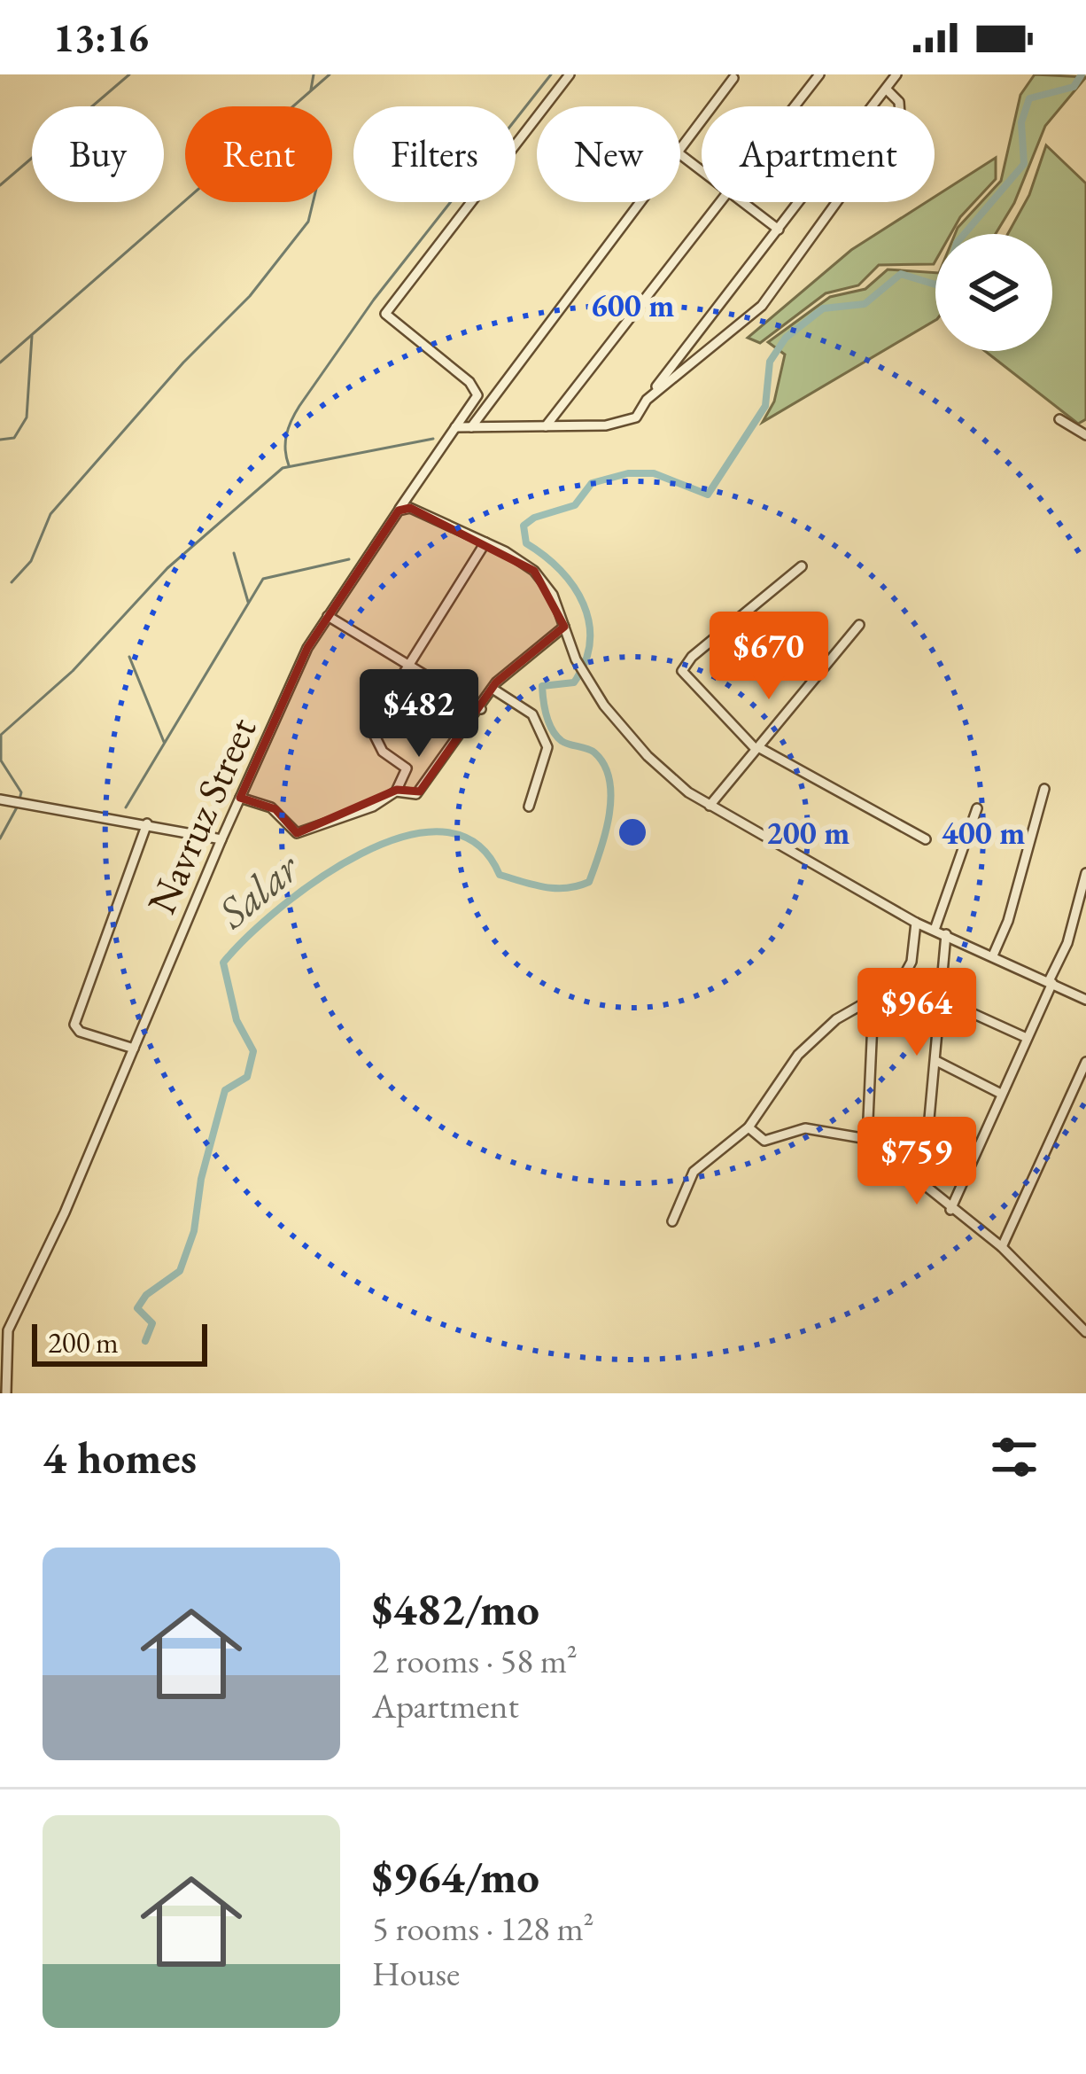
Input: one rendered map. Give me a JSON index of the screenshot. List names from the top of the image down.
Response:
{
  "streets": {
    "street": ["Navruz Street"]
  },
  "water": ["Salar"],
  "scale_bar": "200 m",
  "page": {
    "status": "13:16",
    "chip": [
      "Buy",
      "Rent",
      "Filters",
      "New",
      "Apartment"
    ],
    "price": [
      "$670",
      "$482",
      "$964",
      "$759"
    ],
    "scale": "200 m",
    "heading": "4 homes",
    "list": [
      {
        "name": "$482/mo",
        "note": "2 rooms · 58 m² · Apartment"
      },
      {
        "name": "$964/mo",
        "note": "5 rooms · 128 m² · House"
      }
    ]
  },
  "rings": ["600 m", "200 m", "400 m"]
}
